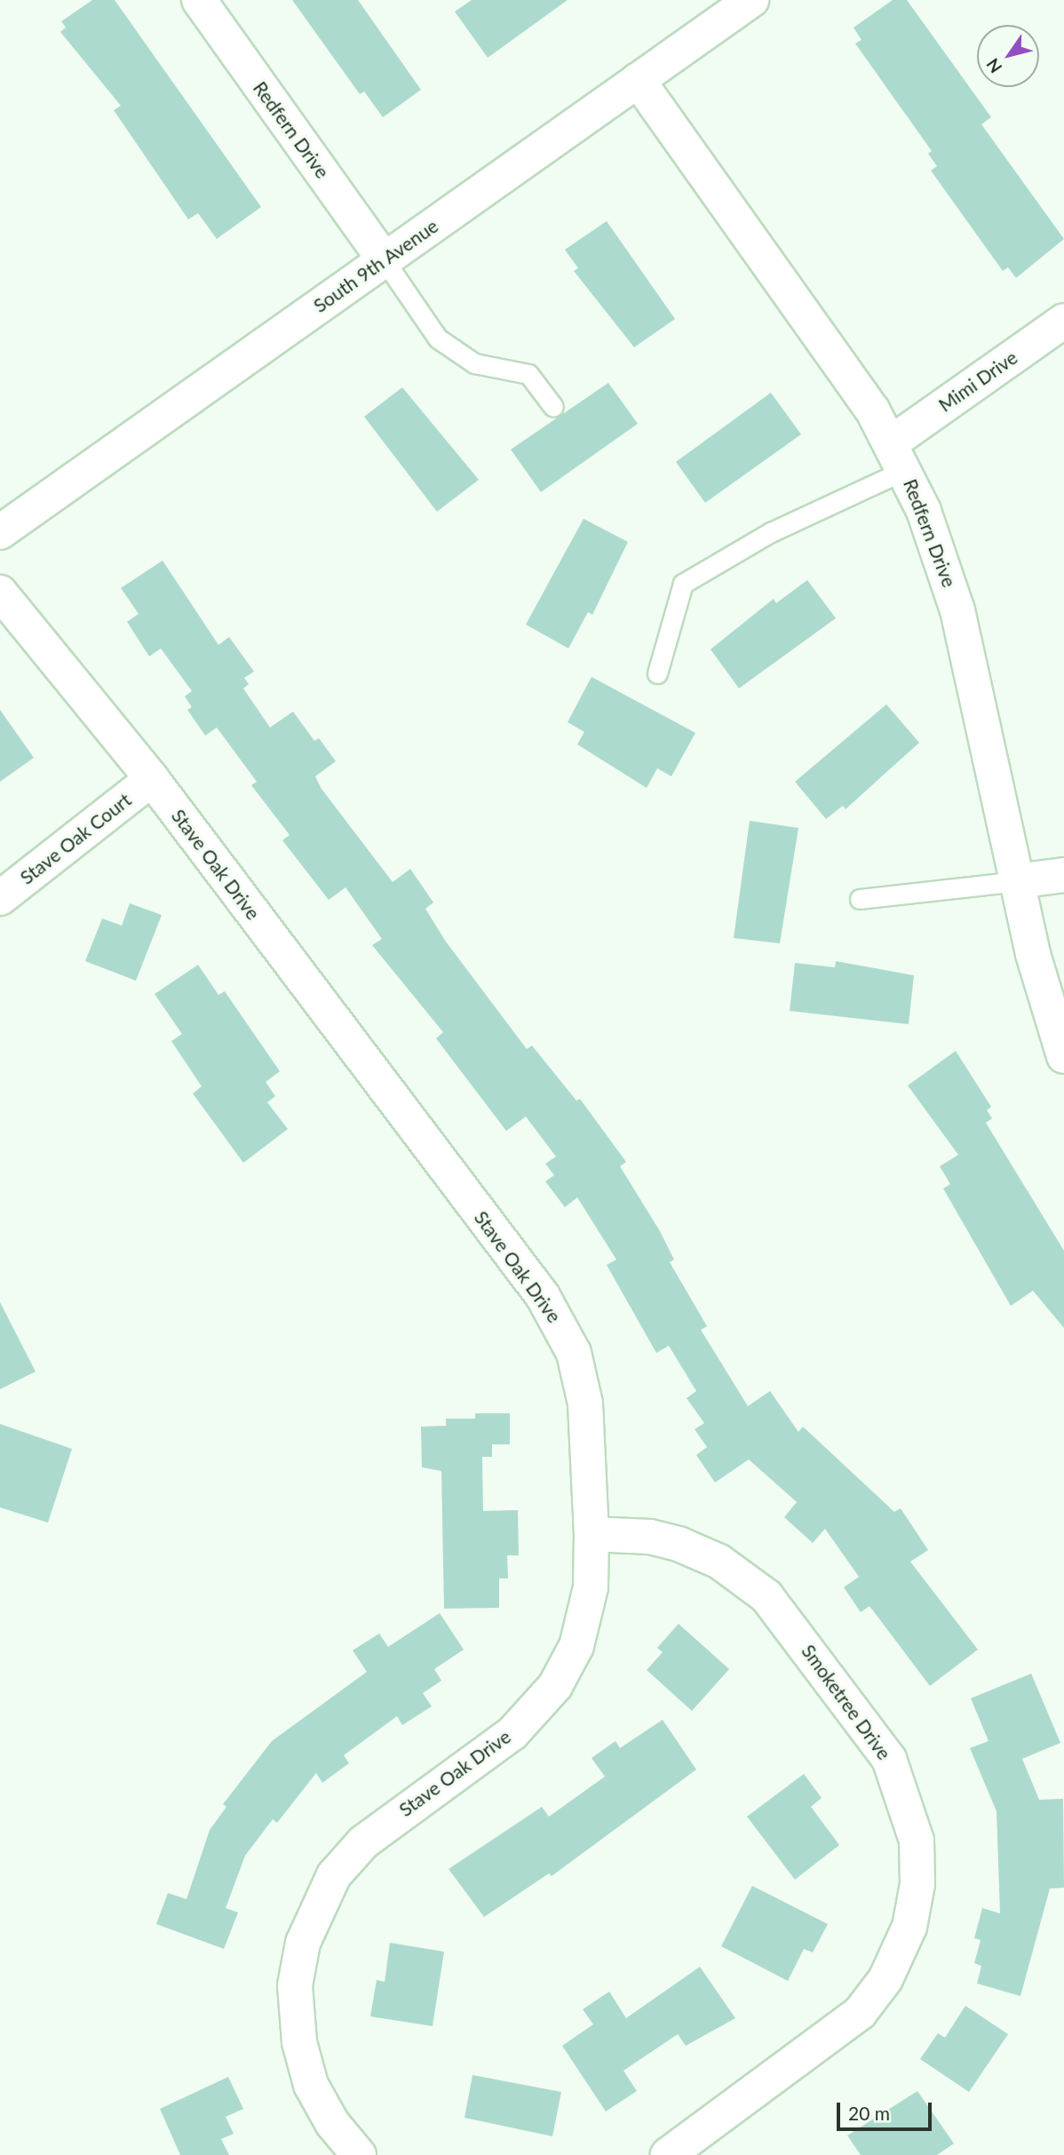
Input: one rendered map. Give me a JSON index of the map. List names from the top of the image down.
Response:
{
  "streets": {
    "street": [
      "Redfern Drive",
      "South 9th Avenue",
      "Mimi Drive",
      "Stave Oak Court",
      "Stave Oak Drive",
      "Smoketree Drive"
    ]
  },
  "crossings": [
    ["Redfern Drive", "South 9th Avenue"],
    ["Redfern Drive", "Mimi Drive"],
    ["Stave Oak Court", "Stave Oak Drive"],
    ["Stave Oak Drive", "Smoketree Drive"]
  ],
  "scale_bar": "20 m",
  "north": "bottom left"
}
